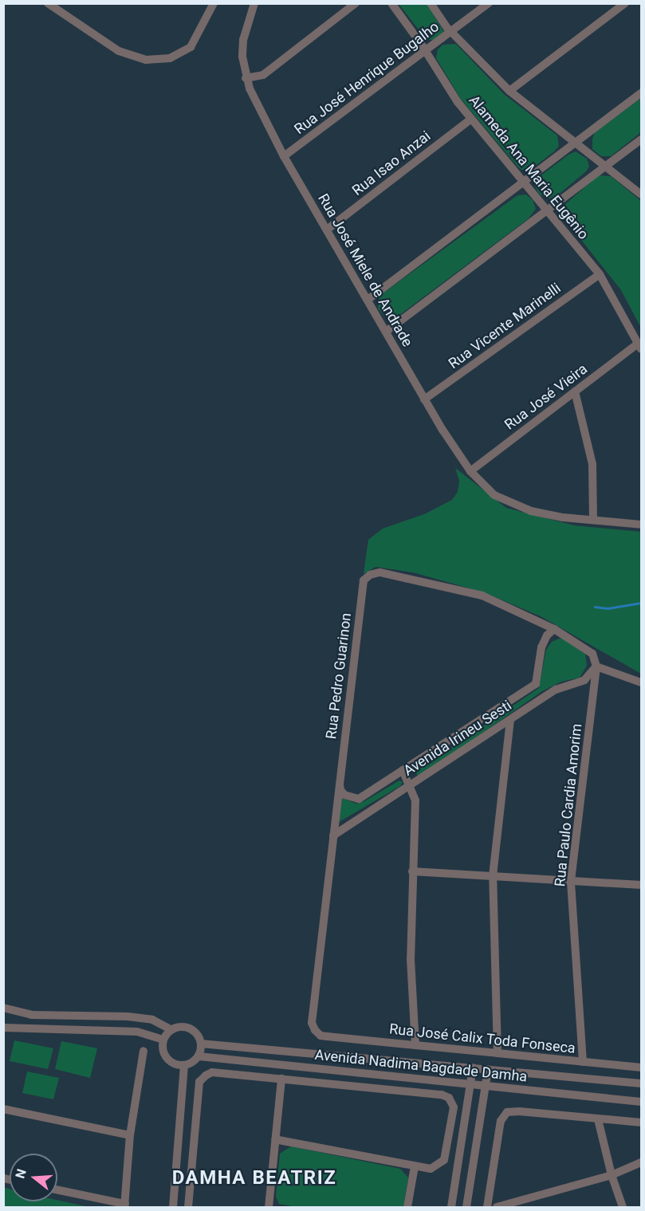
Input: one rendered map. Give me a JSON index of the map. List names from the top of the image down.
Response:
{
  "streets": {
    "street": [
      "Rua José Henrique Bugalho",
      "Rua Isao Anzai",
      "Alameda Ana Maria Eugênio",
      "Rua José Miele de Andrade",
      "Rua Vicente Marinelli",
      "Rua José Vieira",
      "Rua Pedro Guarinon",
      "Avenida Irineu Sesti",
      "Rua Paulo Cardia Amorim",
      "Rua José Calix Toda Fonseca",
      "Avenida Nadima Bagdade Damha"
    ]
  },
  "crossings": [
    ["Rua José Henrique Bugalho", "Alameda Ana Maria Eugênio"],
    ["Rua José Henrique Bugalho", "Rua José Miele de Andrade"],
    ["Rua Isao Anzai", "Alameda Ana Maria Eugênio"],
    ["Rua Isao Anzai", "Rua José Miele de Andrade"],
    ["Alameda Ana Maria Eugênio", "Rua Vicente Marinelli"],
    ["Alameda Ana Maria Eugênio", "Rua José Vieira"],
    ["Rua José Miele de Andrade", "Rua Vicente Marinelli"],
    ["Rua José Miele de Andrade", "Rua José Vieira"],
    ["Rua Pedro Guarinon", "Avenida Irineu Sesti"],
    ["Rua Pedro Guarinon", "Rua José Calix Toda Fonseca"],
    ["Avenida Irineu Sesti", "Rua Paulo Cardia Amorim"],
    ["Rua Paulo Cardia Amorim", "Rua José Calix Toda Fonseca"]
  ],
  "districts": ["DAMHA BEATRIZ"],
  "north": "left"
}
